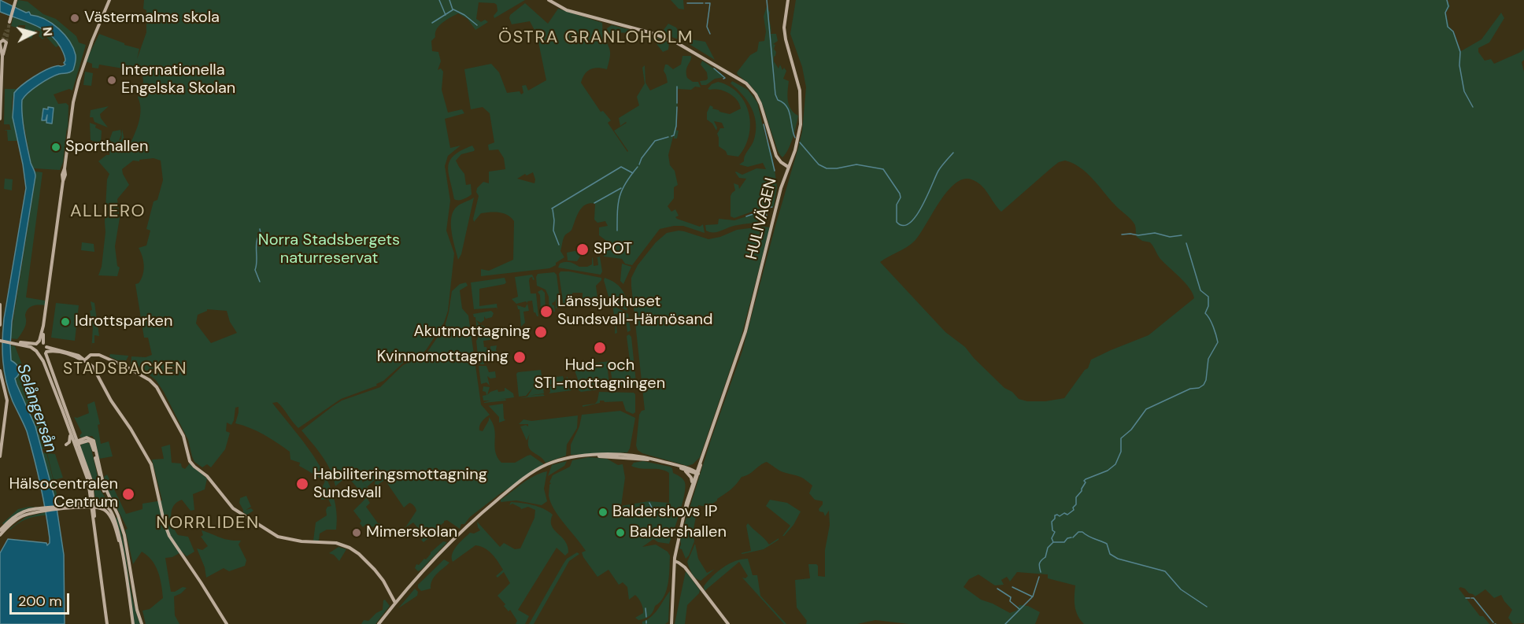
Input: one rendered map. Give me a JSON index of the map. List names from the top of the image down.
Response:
{
  "streets": {
    "street": ["HULIVÄGEN"]
  },
  "districts": [
    "ÖSTRA GRANLOHOLM",
    "ALLIERO",
    "STADSBACKEN",
    "NORRLIDEN"
  ],
  "water": ["Selångersån"],
  "parks": ["Norra Stadsbergets naturreservat"],
  "places": [
    "Västermalms skola",
    "Internationella Engelska Skolan",
    "Sporthallen",
    "SPOT",
    "Länssjukhuset Sundsvall-Härnösand",
    "Idrottsparken",
    "Akutmottagning",
    "Hud- och STI-mottagningen",
    "Kvinnomottagning",
    "Habiliteringsmottagning Sundsvall",
    "Hälsocentralen Centrum",
    "Baldershovs IP",
    "Mimerskolan",
    "Baldershallen"
  ],
  "scale_bar": "200 m",
  "north": "right"
}
